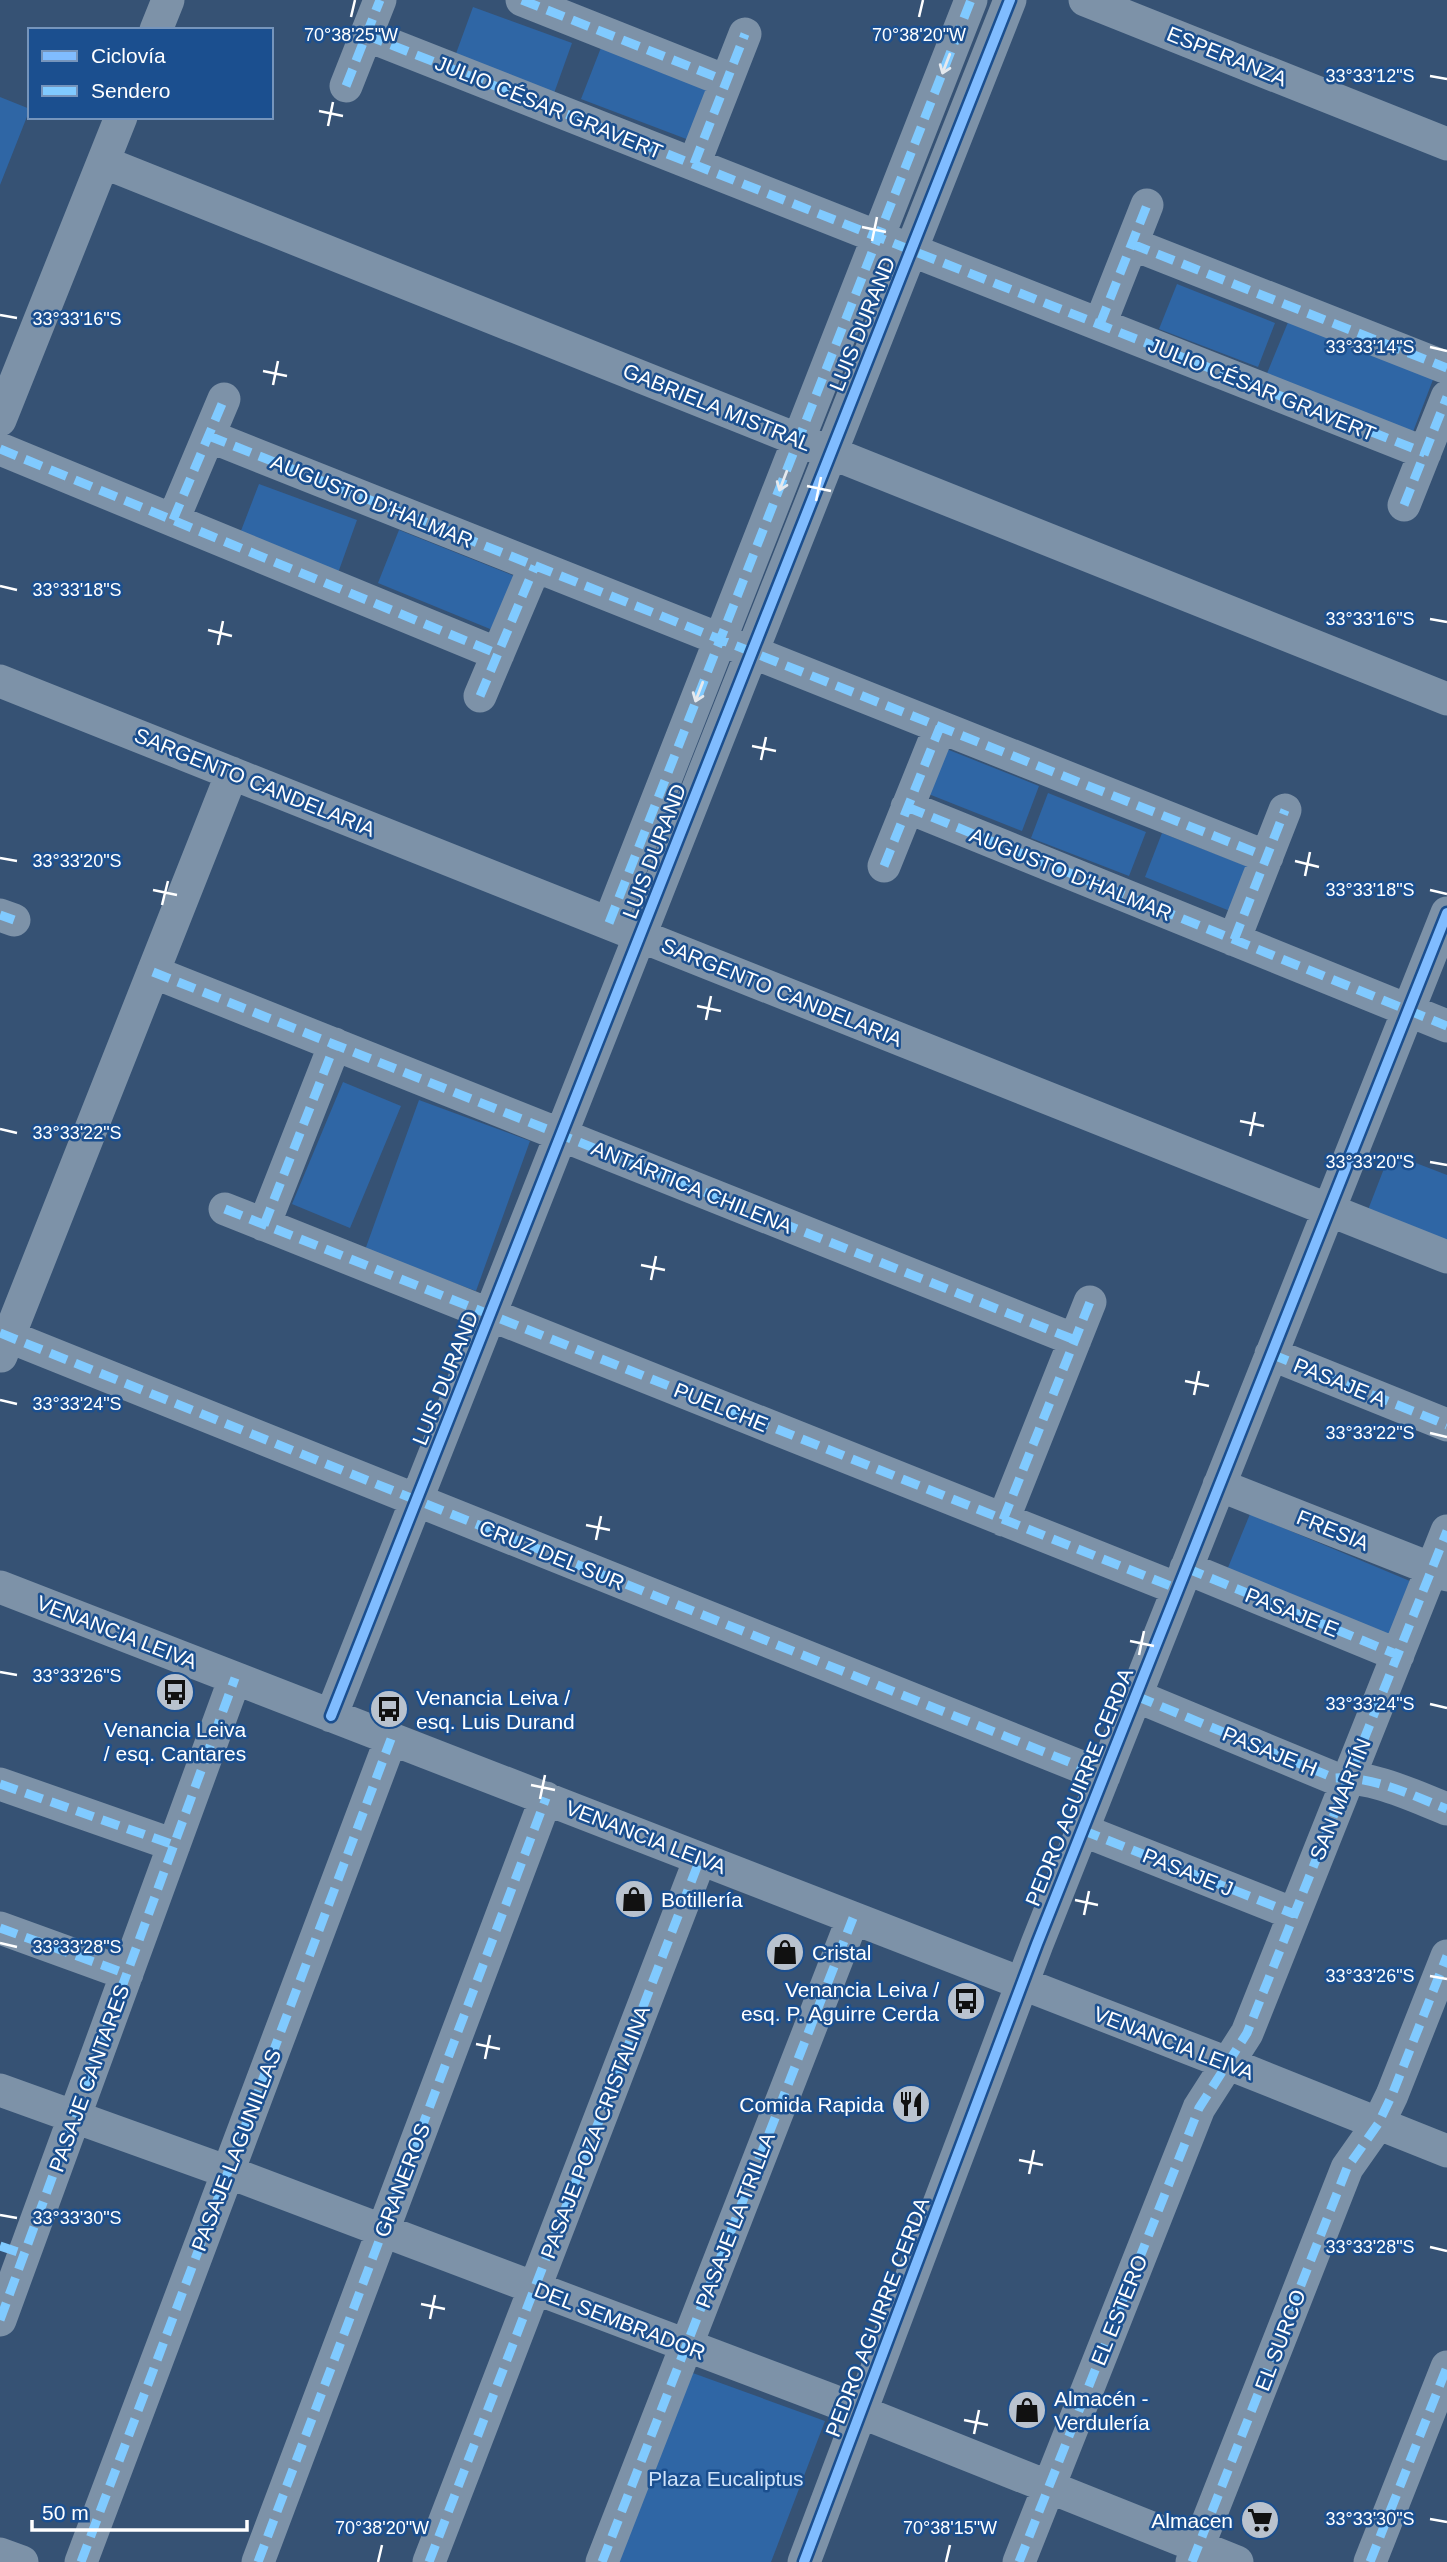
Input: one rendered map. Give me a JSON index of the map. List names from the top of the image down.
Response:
{
  "streets": {
    "street": [
      "ESPERANZA",
      "JULIO CÉSAR GRAVERT",
      "LUIS DURAND",
      "GABRIELA MISTRAL",
      "AUGUSTO D'HALMAR",
      "SARGENTO CANDELARIA",
      "ANTÁRTICA CHILENA",
      "PASAJE A",
      "PUELCHE",
      "FRESIA",
      "CRUZ DEL SUR",
      "PASAJE E",
      "VENANCIA LEIVA",
      "PASAJE H",
      "PEDRO AGUIRRE CERDA",
      "SAN MARTÍN",
      "PASAJE J",
      "PASAJE CANTARES",
      "PASAJE POZA CRISTALINA",
      "PASAJE LAGUNILLAS",
      "GRANEROS",
      "PASAJE LA TRILLA",
      "EL ESTERO",
      "DEL SEMBRADOR",
      "EL SURCO"
    ]
  },
  "crossings": [
    ["JULIO CÉSAR GRAVERT", "LUIS DURAND"],
    ["LUIS DURAND", "GABRIELA MISTRAL"],
    ["LUIS DURAND", "AUGUSTO D'HALMAR"],
    ["LUIS DURAND", "SARGENTO CANDELARIA"],
    ["LUIS DURAND", "ANTÁRTICA CHILENA"],
    ["LUIS DURAND", "PUELCHE"],
    ["LUIS DURAND", "CRUZ DEL SUR"],
    ["LUIS DURAND", "VENANCIA LEIVA"],
    ["AUGUSTO D'HALMAR", "PEDRO AGUIRRE CERDA"],
    ["SARGENTO CANDELARIA", "PEDRO AGUIRRE CERDA"],
    ["PASAJE A", "PEDRO AGUIRRE CERDA"],
    ["PUELCHE", "PASAJE E"],
    ["PUELCHE", "PEDRO AGUIRRE CERDA"],
    ["FRESIA", "PEDRO AGUIRRE CERDA"],
    ["FRESIA", "SAN MARTÍN"],
    ["CRUZ DEL SUR", "PEDRO AGUIRRE CERDA"],
    ["PASAJE E", "PEDRO AGUIRRE CERDA"],
    ["PASAJE E", "SAN MARTÍN"],
    ["VENANCIA LEIVA", "PEDRO AGUIRRE CERDA"],
    ["VENANCIA LEIVA", "SAN MARTÍN"],
    ["VENANCIA LEIVA", "PASAJE CANTARES"],
    ["VENANCIA LEIVA", "PASAJE POZA CRISTALINA"],
    ["VENANCIA LEIVA", "PASAJE LAGUNILLAS"],
    ["VENANCIA LEIVA", "GRANEROS"],
    ["VENANCIA LEIVA", "PASAJE LA TRILLA"],
    ["VENANCIA LEIVA", "EL ESTERO"],
    ["VENANCIA LEIVA", "EL SURCO"],
    ["PASAJE H", "PEDRO AGUIRRE CERDA"],
    ["PASAJE H", "SAN MARTÍN"],
    ["PEDRO AGUIRRE CERDA", "PASAJE J"],
    ["PEDRO AGUIRRE CERDA", "DEL SEMBRADOR"],
    ["SAN MARTÍN", "PASAJE J"],
    ["SAN MARTÍN", "EL ESTERO"],
    ["PASAJE CANTARES", "DEL SEMBRADOR"],
    ["PASAJE POZA CRISTALINA", "DEL SEMBRADOR"],
    ["PASAJE LAGUNILLAS", "DEL SEMBRADOR"],
    ["GRANEROS", "DEL SEMBRADOR"],
    ["PASAJE LA TRILLA", "DEL SEMBRADOR"],
    ["EL ESTERO", "DEL SEMBRADOR"],
    ["DEL SEMBRADOR", "EL SURCO"]
  ],
  "parks": ["Plaza Eucaliptus"],
  "places": {
    "bus stop": ["Venancia Leiva / esq. Cantares", "Venancia Leiva / esq. Luis Durand", "Venancia Leiva / esq. P. Aguirre Cerda"],
    "shop": ["Botillería", "Cristal", "Almacén - Verdulería"],
    "restaurant": ["Comida Rapida"],
    "supermarket": ["Almacen"]
  },
  "legend": ["Ciclovía", "Sendero"],
  "scale_bar": "50 m",
  "coordinates": [
    "70°38'25\"W",
    "70°38'20\"W",
    "33°33'12\"S",
    "33°33'16\"S",
    "33°33'14\"S",
    "33°33'18\"S",
    "33°33'20\"S",
    "33°33'22\"S",
    "33°33'24\"S",
    "33°33'26\"S",
    "33°33'28\"S",
    "33°33'30\"S",
    "70°38'15\"W"
  ]
}
